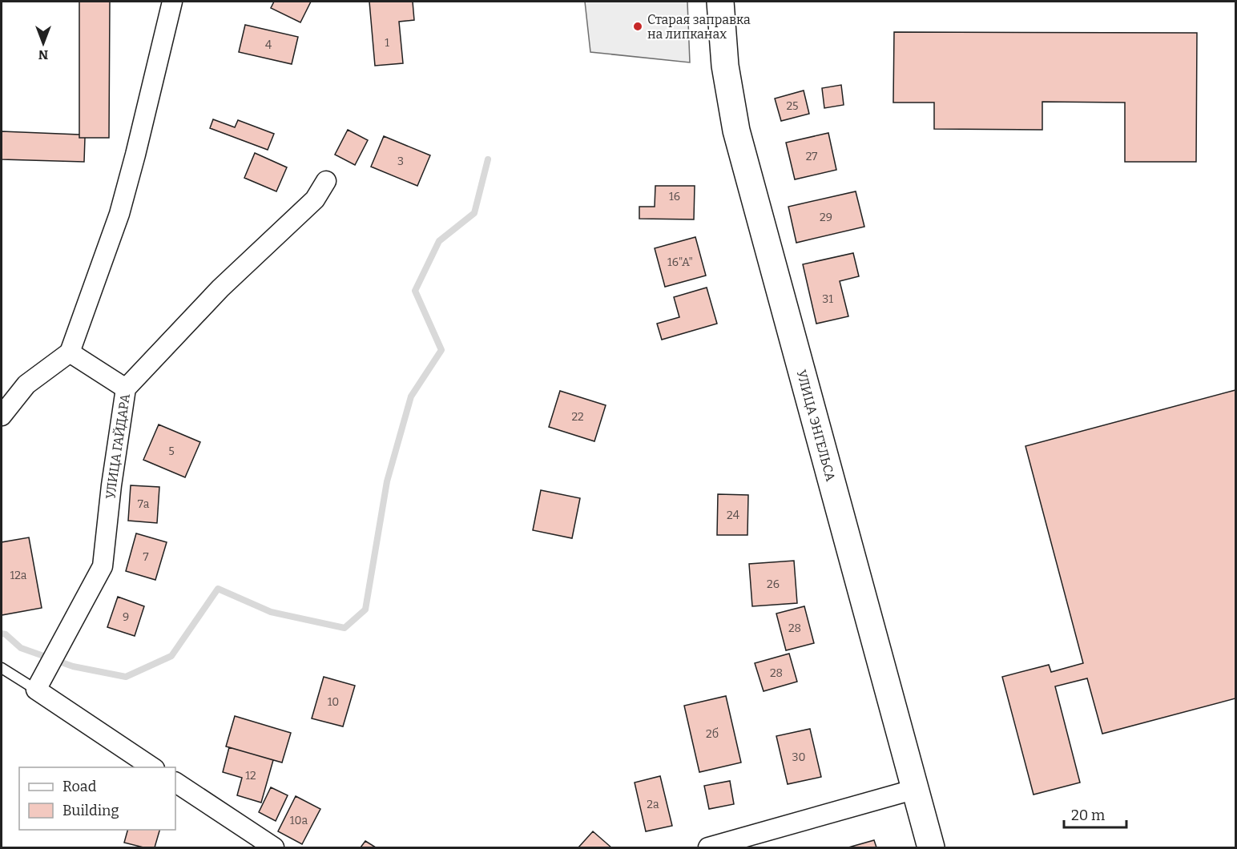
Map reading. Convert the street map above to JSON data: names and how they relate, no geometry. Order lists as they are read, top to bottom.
{
  "streets": {
    "street": ["УЛИЦА ЭНГЕЛЬСА", "УЛИЦА ГАЙДАРА"]
  },
  "places": ["Старая заправка на липканах"],
  "house_numbers": [
    "1",
    "4",
    "25",
    "27",
    "3",
    "16",
    "29",
    "16\"А\"",
    "31",
    "22",
    "5",
    "7а",
    "24",
    "7",
    "12а",
    "26",
    "9",
    "28",
    "28",
    "10",
    "2б",
    "30",
    "12",
    "2а",
    "10а"
  ],
  "legend": ["Road", "Building"],
  "scale_bar": "20 m",
  "north": "bottom"
}
